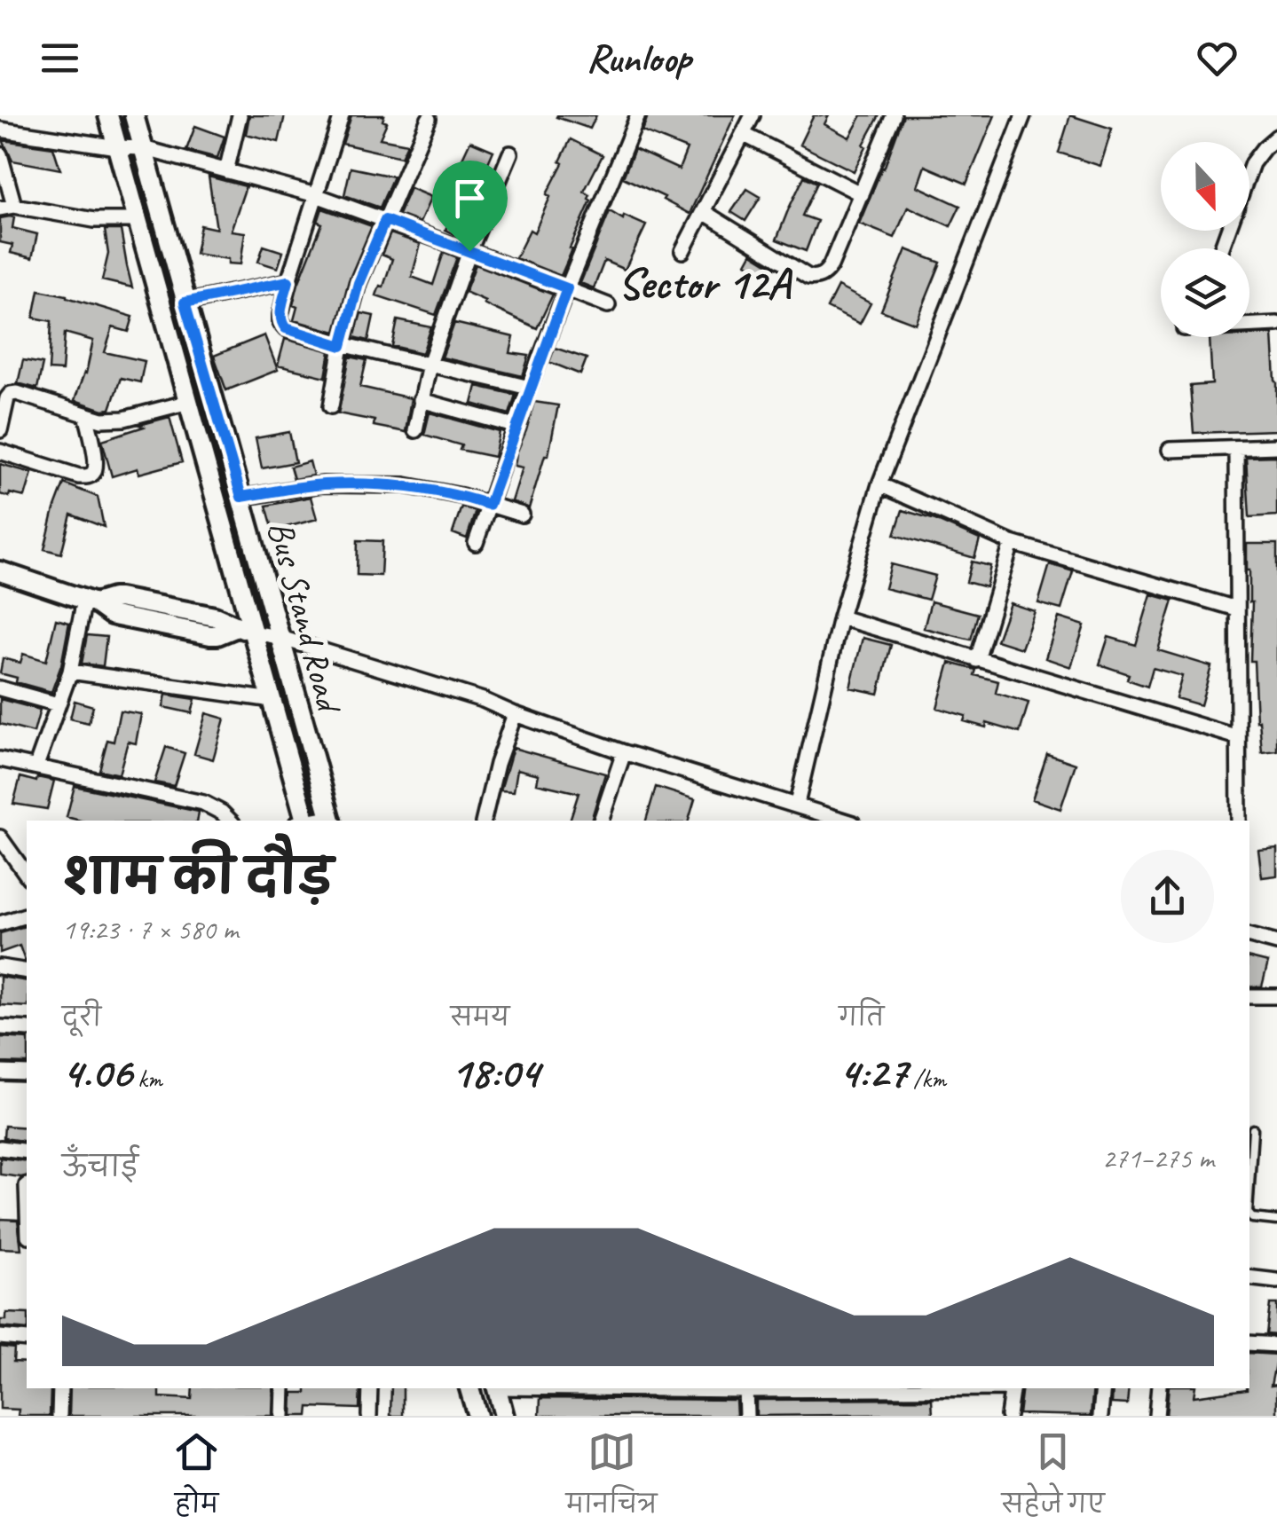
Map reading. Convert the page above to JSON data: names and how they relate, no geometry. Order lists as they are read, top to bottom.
{
  "streets": {
    "street": ["Bus Stand Road"]
  },
  "districts": ["Sector 12A"],
  "north": "bottom",
  "page": {
    "header": "Runloop",
    "heading": ["शाम की दौड़", "19:23 · 7 × 580 m"],
    "stats": [
      ["दूरी", "4.06 km"],
      ["समय", "18:04"],
      ["गति", "4:27 /km"]
    ],
    "chart": ["ऊँचाई", "271–275 m"],
    "tabs": ["होम", "मानचित्र", "सहेजे गए"]
  }
}
